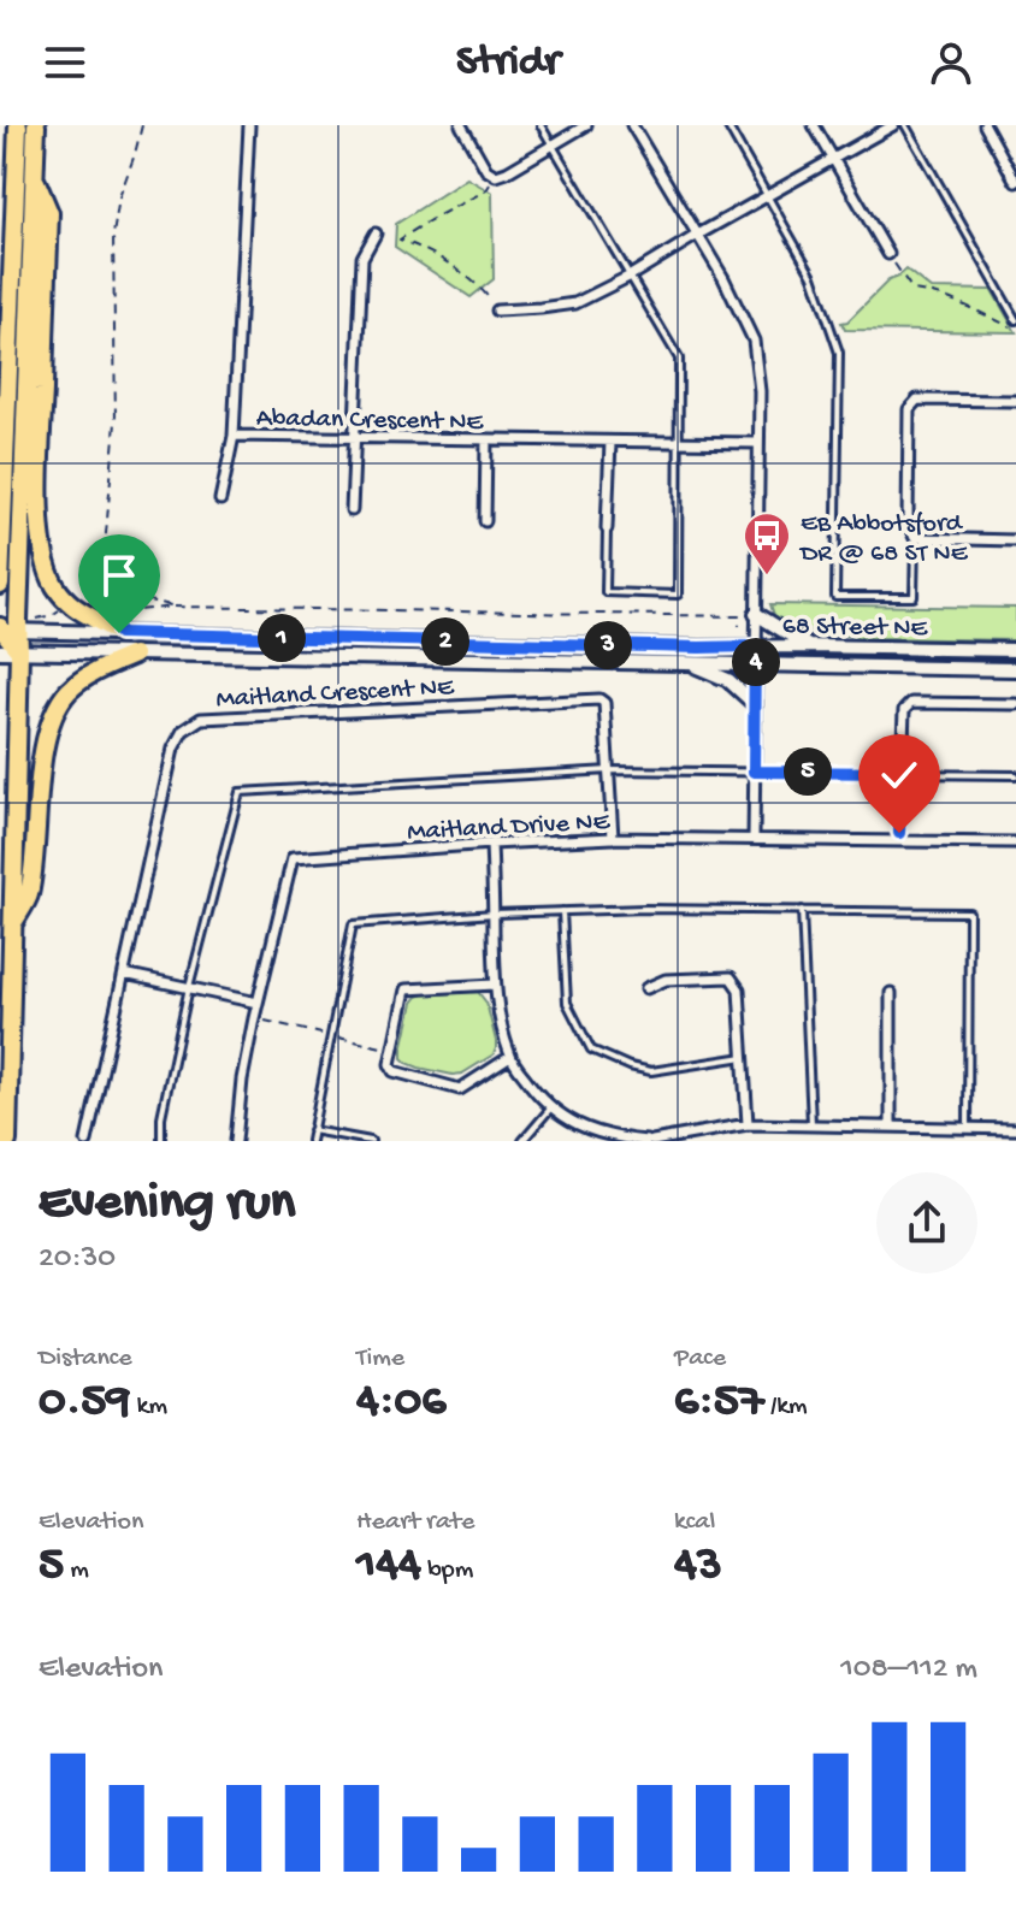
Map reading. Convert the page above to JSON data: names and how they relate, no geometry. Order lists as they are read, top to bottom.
{
  "streets": {
    "main road": ["68 Street NE"],
    "street": ["Abadan Crescent NE", "Maitland Crescent NE", "Maitland Drive NE"]
  },
  "crossings": [
    ["Maitland Crescent NE", "Maitland Drive NE"]
  ],
  "places": {
    "bus stop": ["EB Abbotsford DR @ 68 ST NE"]
  },
  "page": {
    "header": "Stridr",
    "pins": [
      "1",
      "2",
      "3",
      "4",
      "5"
    ],
    "heading": ["Evening run", "20:30"],
    "stats": [
      ["Distance", "0.59 km"],
      ["Time", "4:06"],
      ["Pace", "6:57 /km"],
      ["Elevation", "5 m"],
      ["Heart rate", "144 bpm"],
      ["kcal", "43"]
    ],
    "chart": ["Elevation", "108–112 m"]
  }
}
